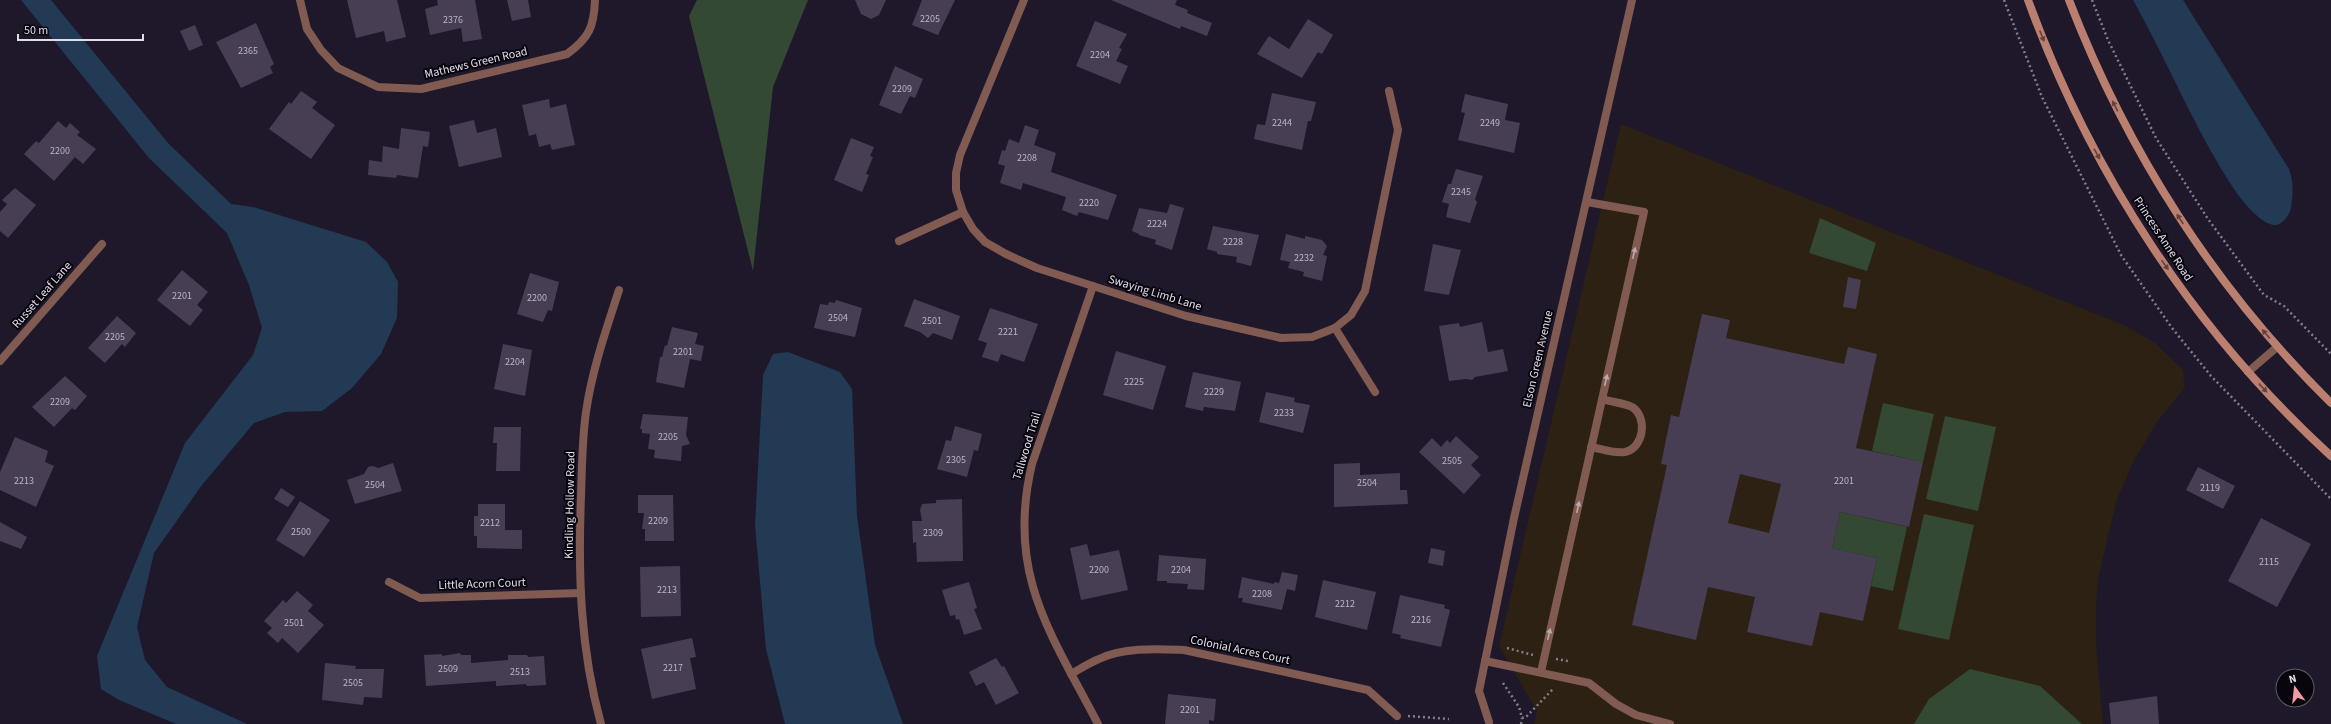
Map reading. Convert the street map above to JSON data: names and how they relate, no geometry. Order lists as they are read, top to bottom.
{
  "streets": {
    "main road": ["Princess Anne Road"],
    "street": [
      "Mathews Green Road",
      "Swaying Limb Lane",
      "Russet Leaf Lane",
      "Elson Green Avenue",
      "Tallwood Trail",
      "Kindling Hollow Road",
      "Little Acorn Court",
      "Colonial Acres Court"
    ]
  },
  "crossings": [
    ["Swaying Limb Lane", "Tallwood Trail"],
    ["Tallwood Trail", "Colonial Acres Court"],
    ["Kindling Hollow Road", "Little Acorn Court"]
  ],
  "house_numbers": [
    "2205",
    "2376",
    "2365",
    "2204",
    "2209",
    "2244",
    "2249",
    "2200",
    "2208",
    "2245",
    "2220",
    "2224",
    "2228",
    "2232",
    "2201",
    "2200",
    "2504",
    "2501",
    "2221",
    "2205",
    "2201",
    "2204",
    "2225",
    "2229",
    "2209",
    "2233",
    "2205",
    "2305",
    "2505",
    "2213",
    "2201",
    "2504",
    "2504",
    "2119",
    "2209",
    "2212",
    "2500",
    "2309",
    "2115",
    "2200",
    "2204",
    "2213",
    "2208",
    "2212",
    "2216",
    "2501",
    "2217",
    "2509",
    "2513",
    "2505",
    "2201"
  ],
  "scale_bar": "50 m",
  "north": "top"
}
